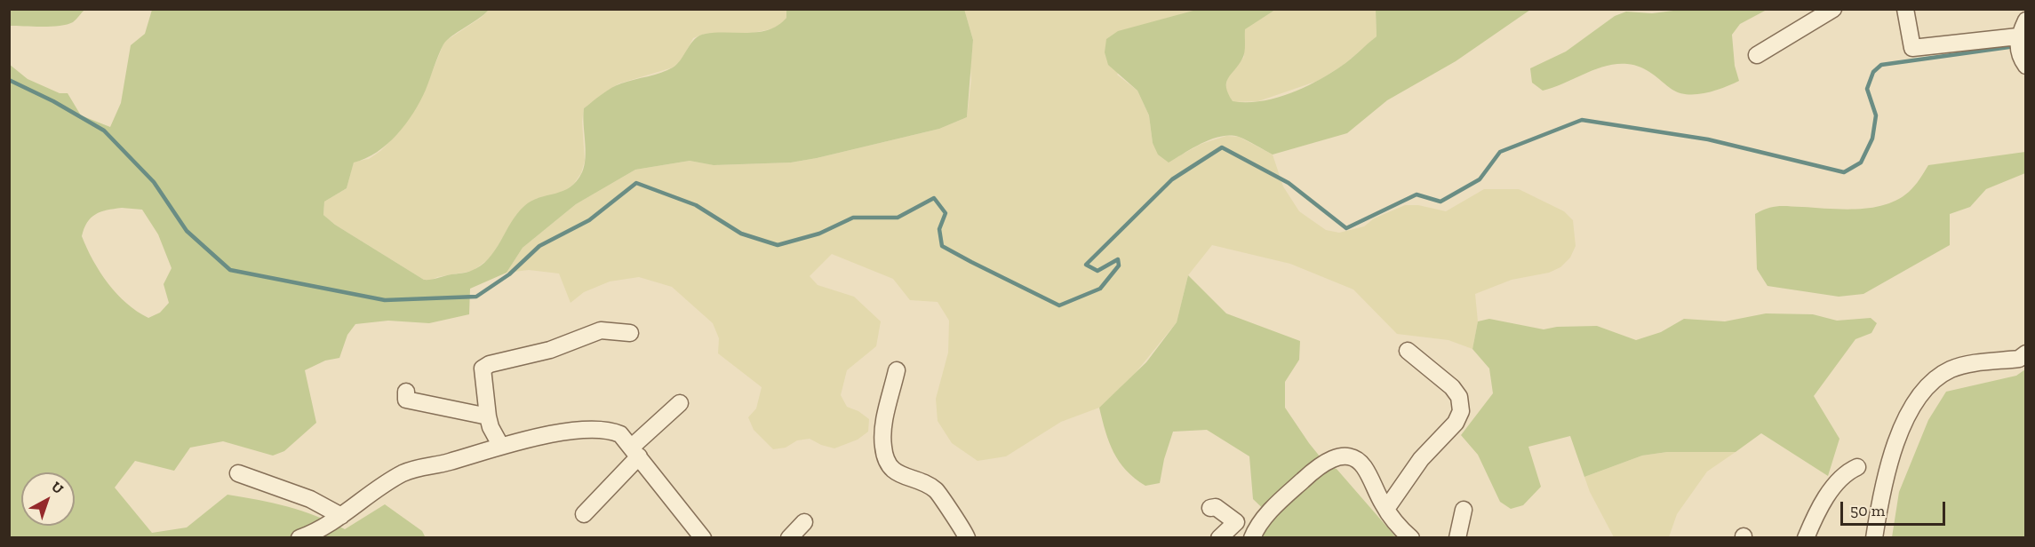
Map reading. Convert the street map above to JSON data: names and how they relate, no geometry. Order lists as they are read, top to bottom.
{
  "scale_bar": "50 m",
  "north": "top right"
}
